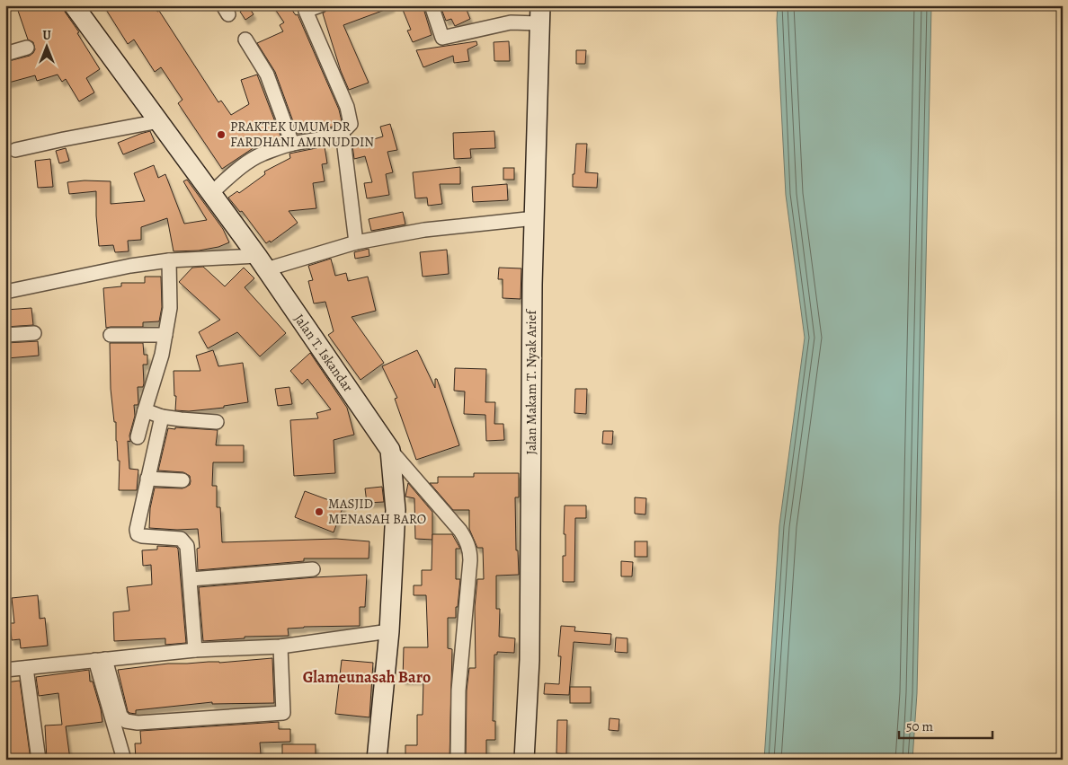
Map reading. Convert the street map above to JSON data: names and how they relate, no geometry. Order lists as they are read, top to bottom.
{
  "streets": {
    "street": ["Jalan T. Iskandar", "Jalan Makam T. Nyak Arief"]
  },
  "districts": ["Glameunasah Baro"],
  "places": ["PRAKTEK UMUM DR FARDHANI AMINUDDIN", "MASJID MENASAH BARO"],
  "scale_bar": "50 m",
  "north": "top"
}
